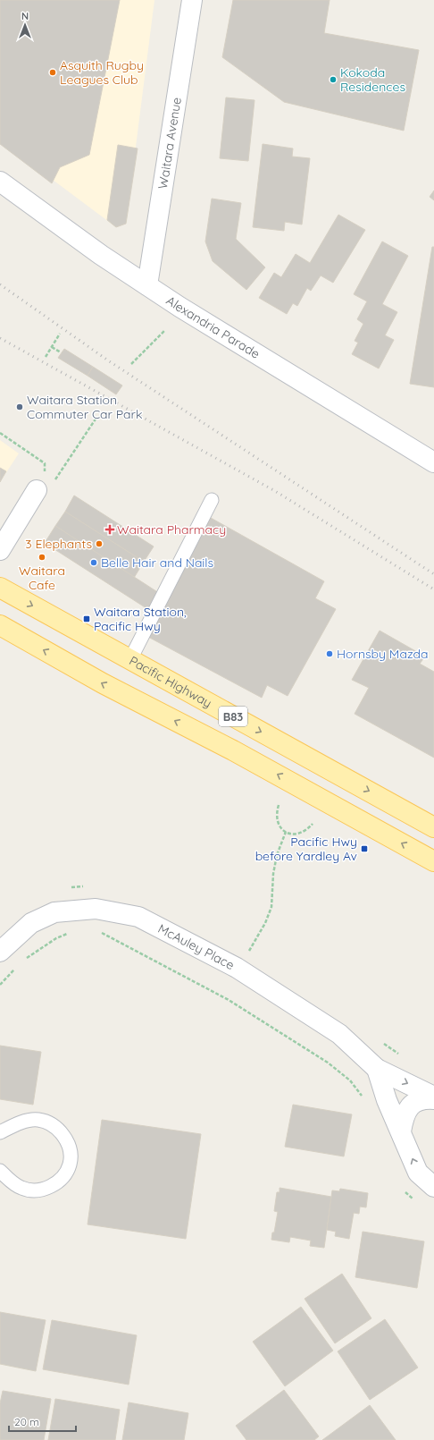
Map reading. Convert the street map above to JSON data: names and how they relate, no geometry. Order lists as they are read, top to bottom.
{
  "streets": {
    "main road": ["Pacific Highway", "B83"],
    "street": ["Waitara Avenue", "Alexandria Parade", "McAuley Place"]
  },
  "crossings": [
    ["Waitara Avenue", "Alexandria Parade"]
  ],
  "places": {
    "other": [
      "Asquith Rugby Leagues Club",
      "Kokoda Residences",
      "Waitara Station Commuter Car Park",
      "3 Elephants",
      "Waitara Cafe",
      "Belle Hair and Nails",
      "Hornsby Mazda"
    ],
    "health": ["Waitara Pharmacy"],
    "transit": ["Waitara Station, Pacific Hwy", "Pacific Hwy before Yardley Av"]
  },
  "scale_bar": "20 m",
  "north": "top"
}
